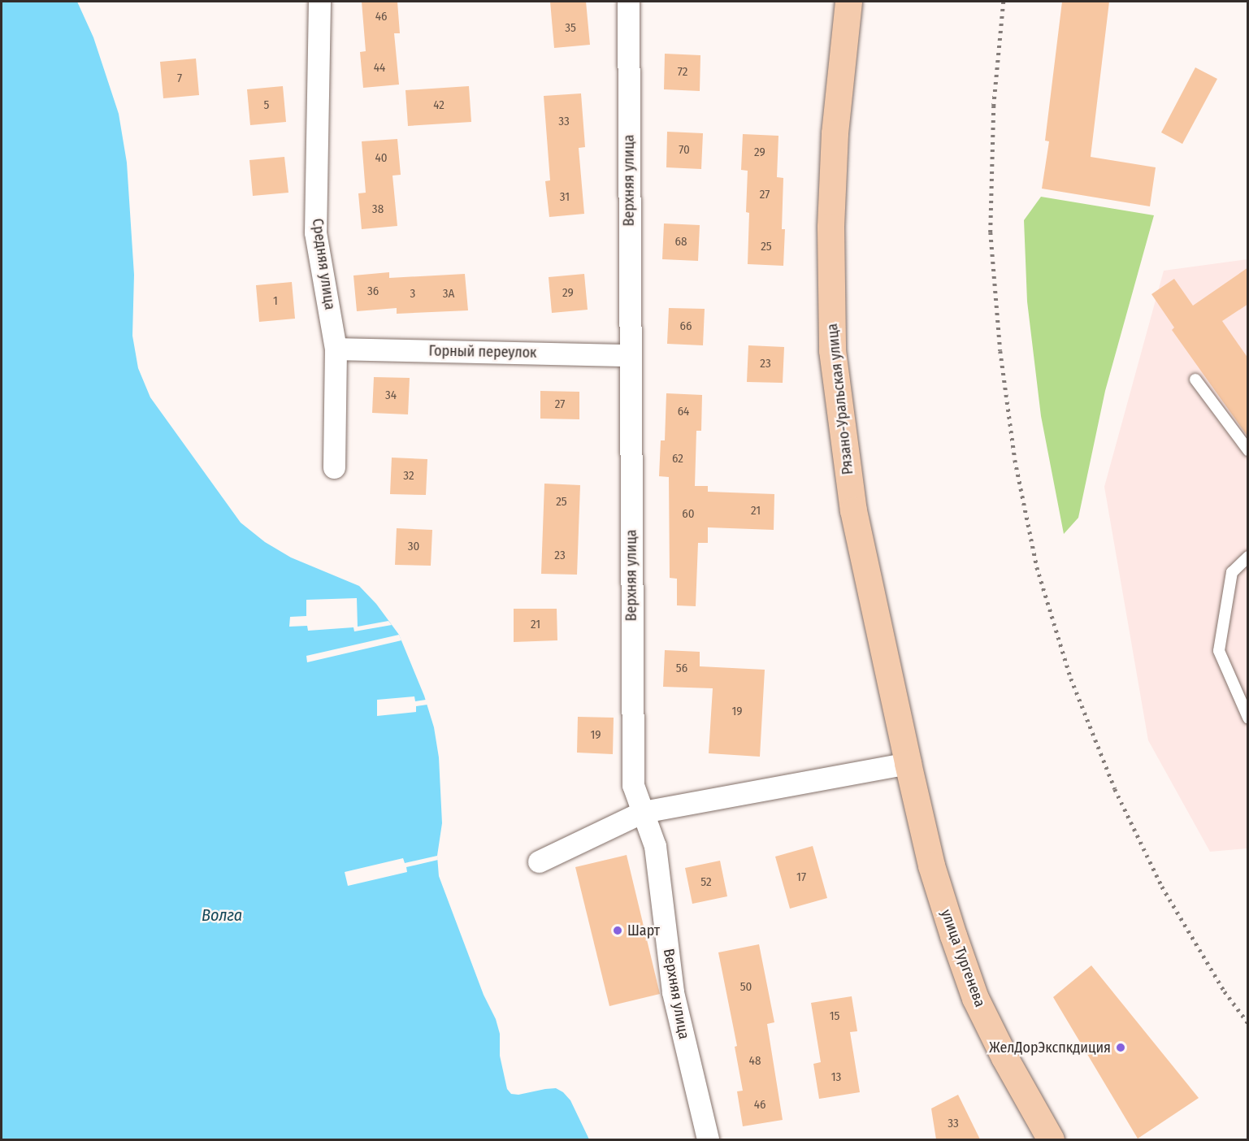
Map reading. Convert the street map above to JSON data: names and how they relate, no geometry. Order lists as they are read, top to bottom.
{
  "streets": {
    "main road": ["Рязано-Уральская улица", "улица Тургенева"],
    "street": ["Верхняя улица", "Средняя улица", "Горный переулок"]
  },
  "crossings": [
    ["Верхняя улица", "Горный переулок"],
    ["Средняя улица", "Горный переулок"],
    ["Рязано-Уральская улица", "улица Тургенева"]
  ],
  "water": ["Волга"],
  "places": ["Шарт", "ЖелДорЭкспкдиция"],
  "house_numbers": [
    "46",
    "35",
    "44",
    "72",
    "7",
    "5",
    "42",
    "33",
    "70",
    "29",
    "40",
    "27",
    "31",
    "38",
    "68",
    "25",
    "36",
    "29",
    "3",
    "3А",
    "1",
    "66",
    "23",
    "34",
    "27",
    "64",
    "62",
    "32",
    "25",
    "21",
    "60",
    "30",
    "23",
    "21",
    "56",
    "19",
    "19",
    "17",
    "52",
    "50",
    "15",
    "48",
    "13",
    "46",
    "33"
  ]
}
